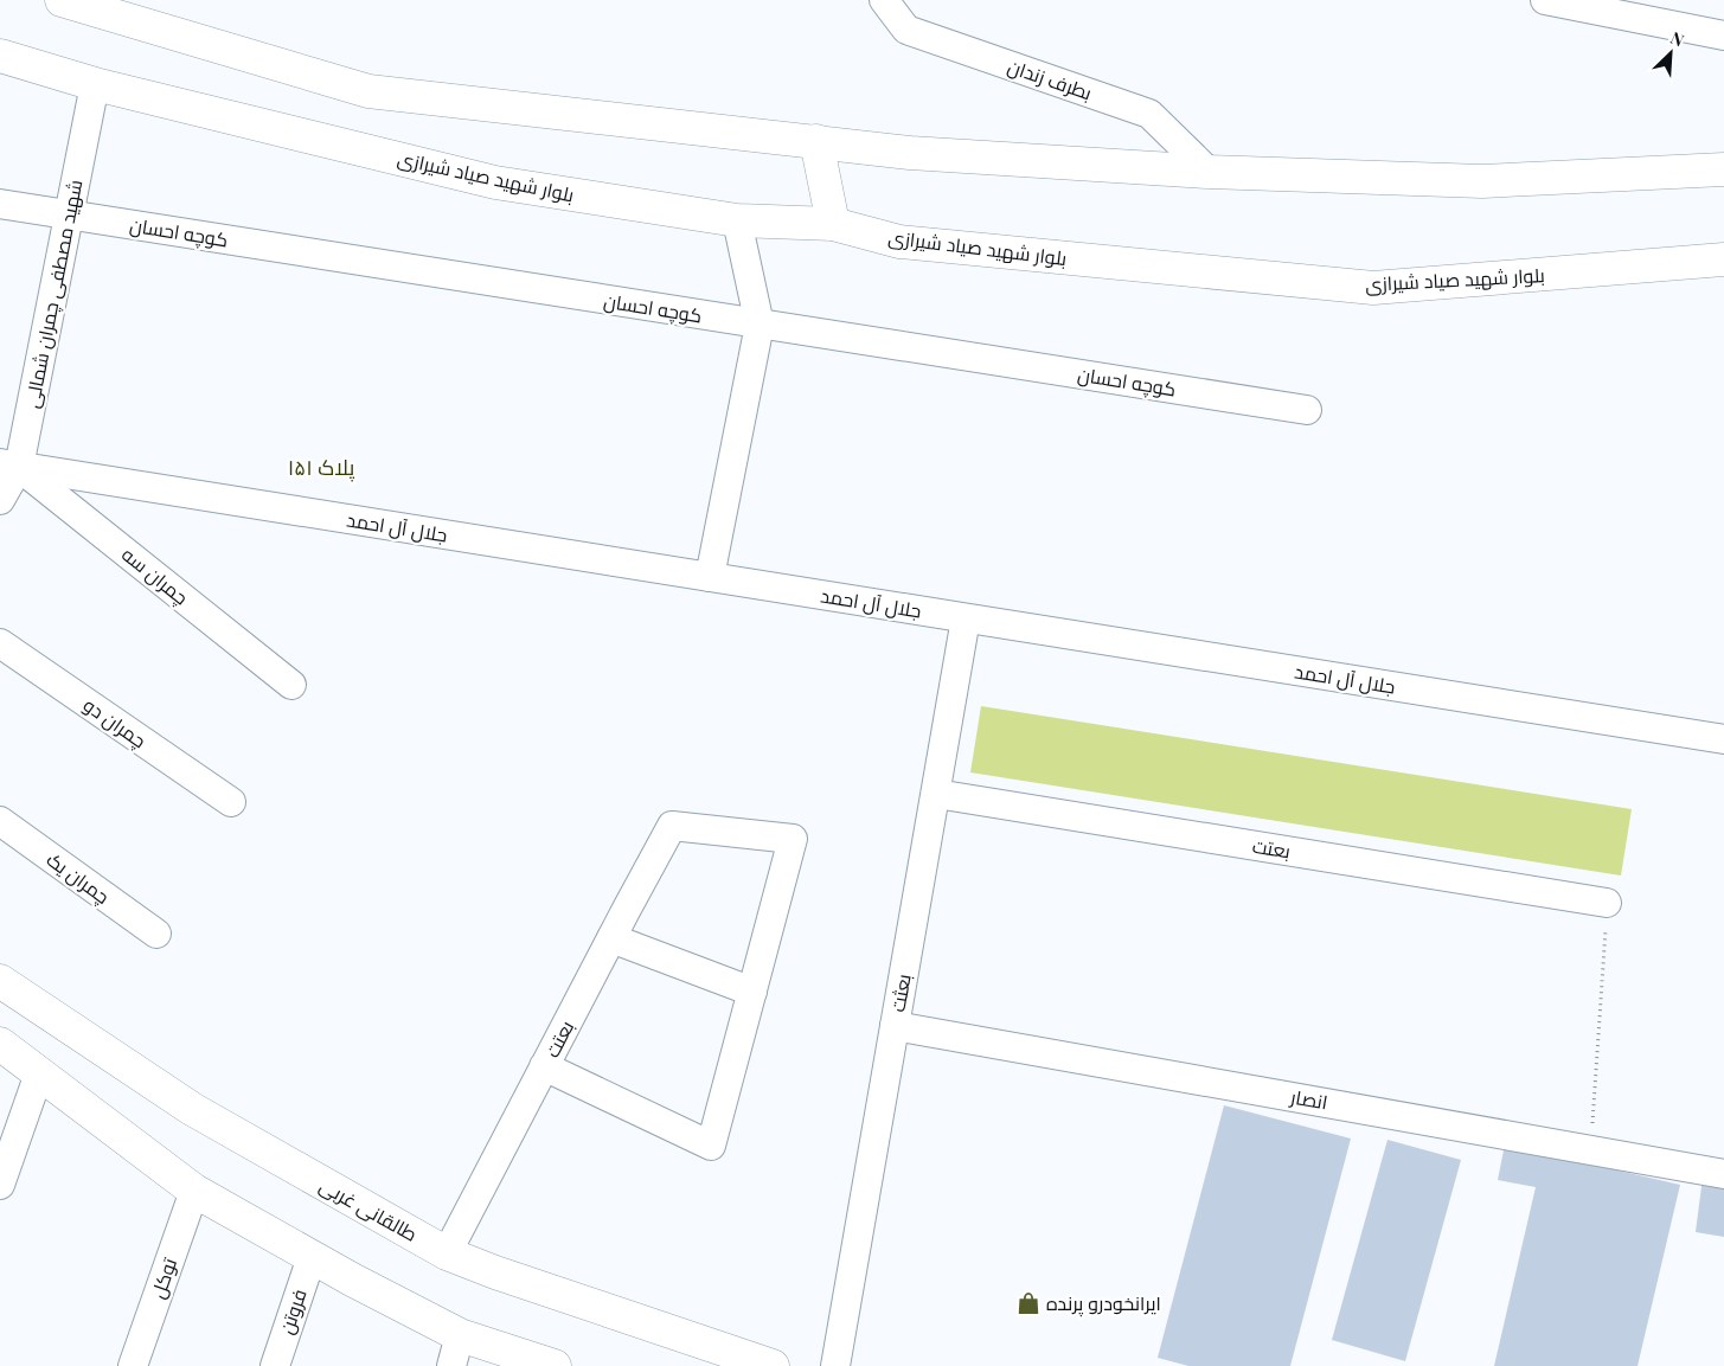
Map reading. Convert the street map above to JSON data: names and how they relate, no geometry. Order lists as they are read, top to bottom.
{
  "streets": {
    "main road": ["بلوار شهید صیاد شیرازی", "طالقانی غربی"],
    "street": [
      "بطرف زندان",
      "کوچه احسان",
      "شهید مصطفی چمران شمالی",
      "جلال آل احمد",
      "چمران سه",
      "چمران دو",
      "بعتت",
      "چمران یک",
      "بعثت",
      "انصار",
      "توکل",
      "فروتن"
    ]
  },
  "crossings": [
    ["بلوار شهید صیاد شیرازی", "شهید مصطفی چمران شمالی"],
    ["کوچه احسان", "شهید مصطفی چمران شمالی"],
    ["شهید مصطفی چمران شمالی", "جلال آل احمد"],
    ["شهید مصطفی چمران شمالی", "چمران سه"],
    ["جلال آل احمد", "چمران سه"],
    ["جلال آل احمد", "بعثت"],
    ["بعتت", "بعثت"],
    ["بعتت", "طالقانی غربی"],
    ["بعثت", "انصار"]
  ],
  "districts": ["۱۵۱ پلاک"],
  "places": {
    "shop": ["ایرانخودرو پرنده"]
  },
  "north": "top right"
}
